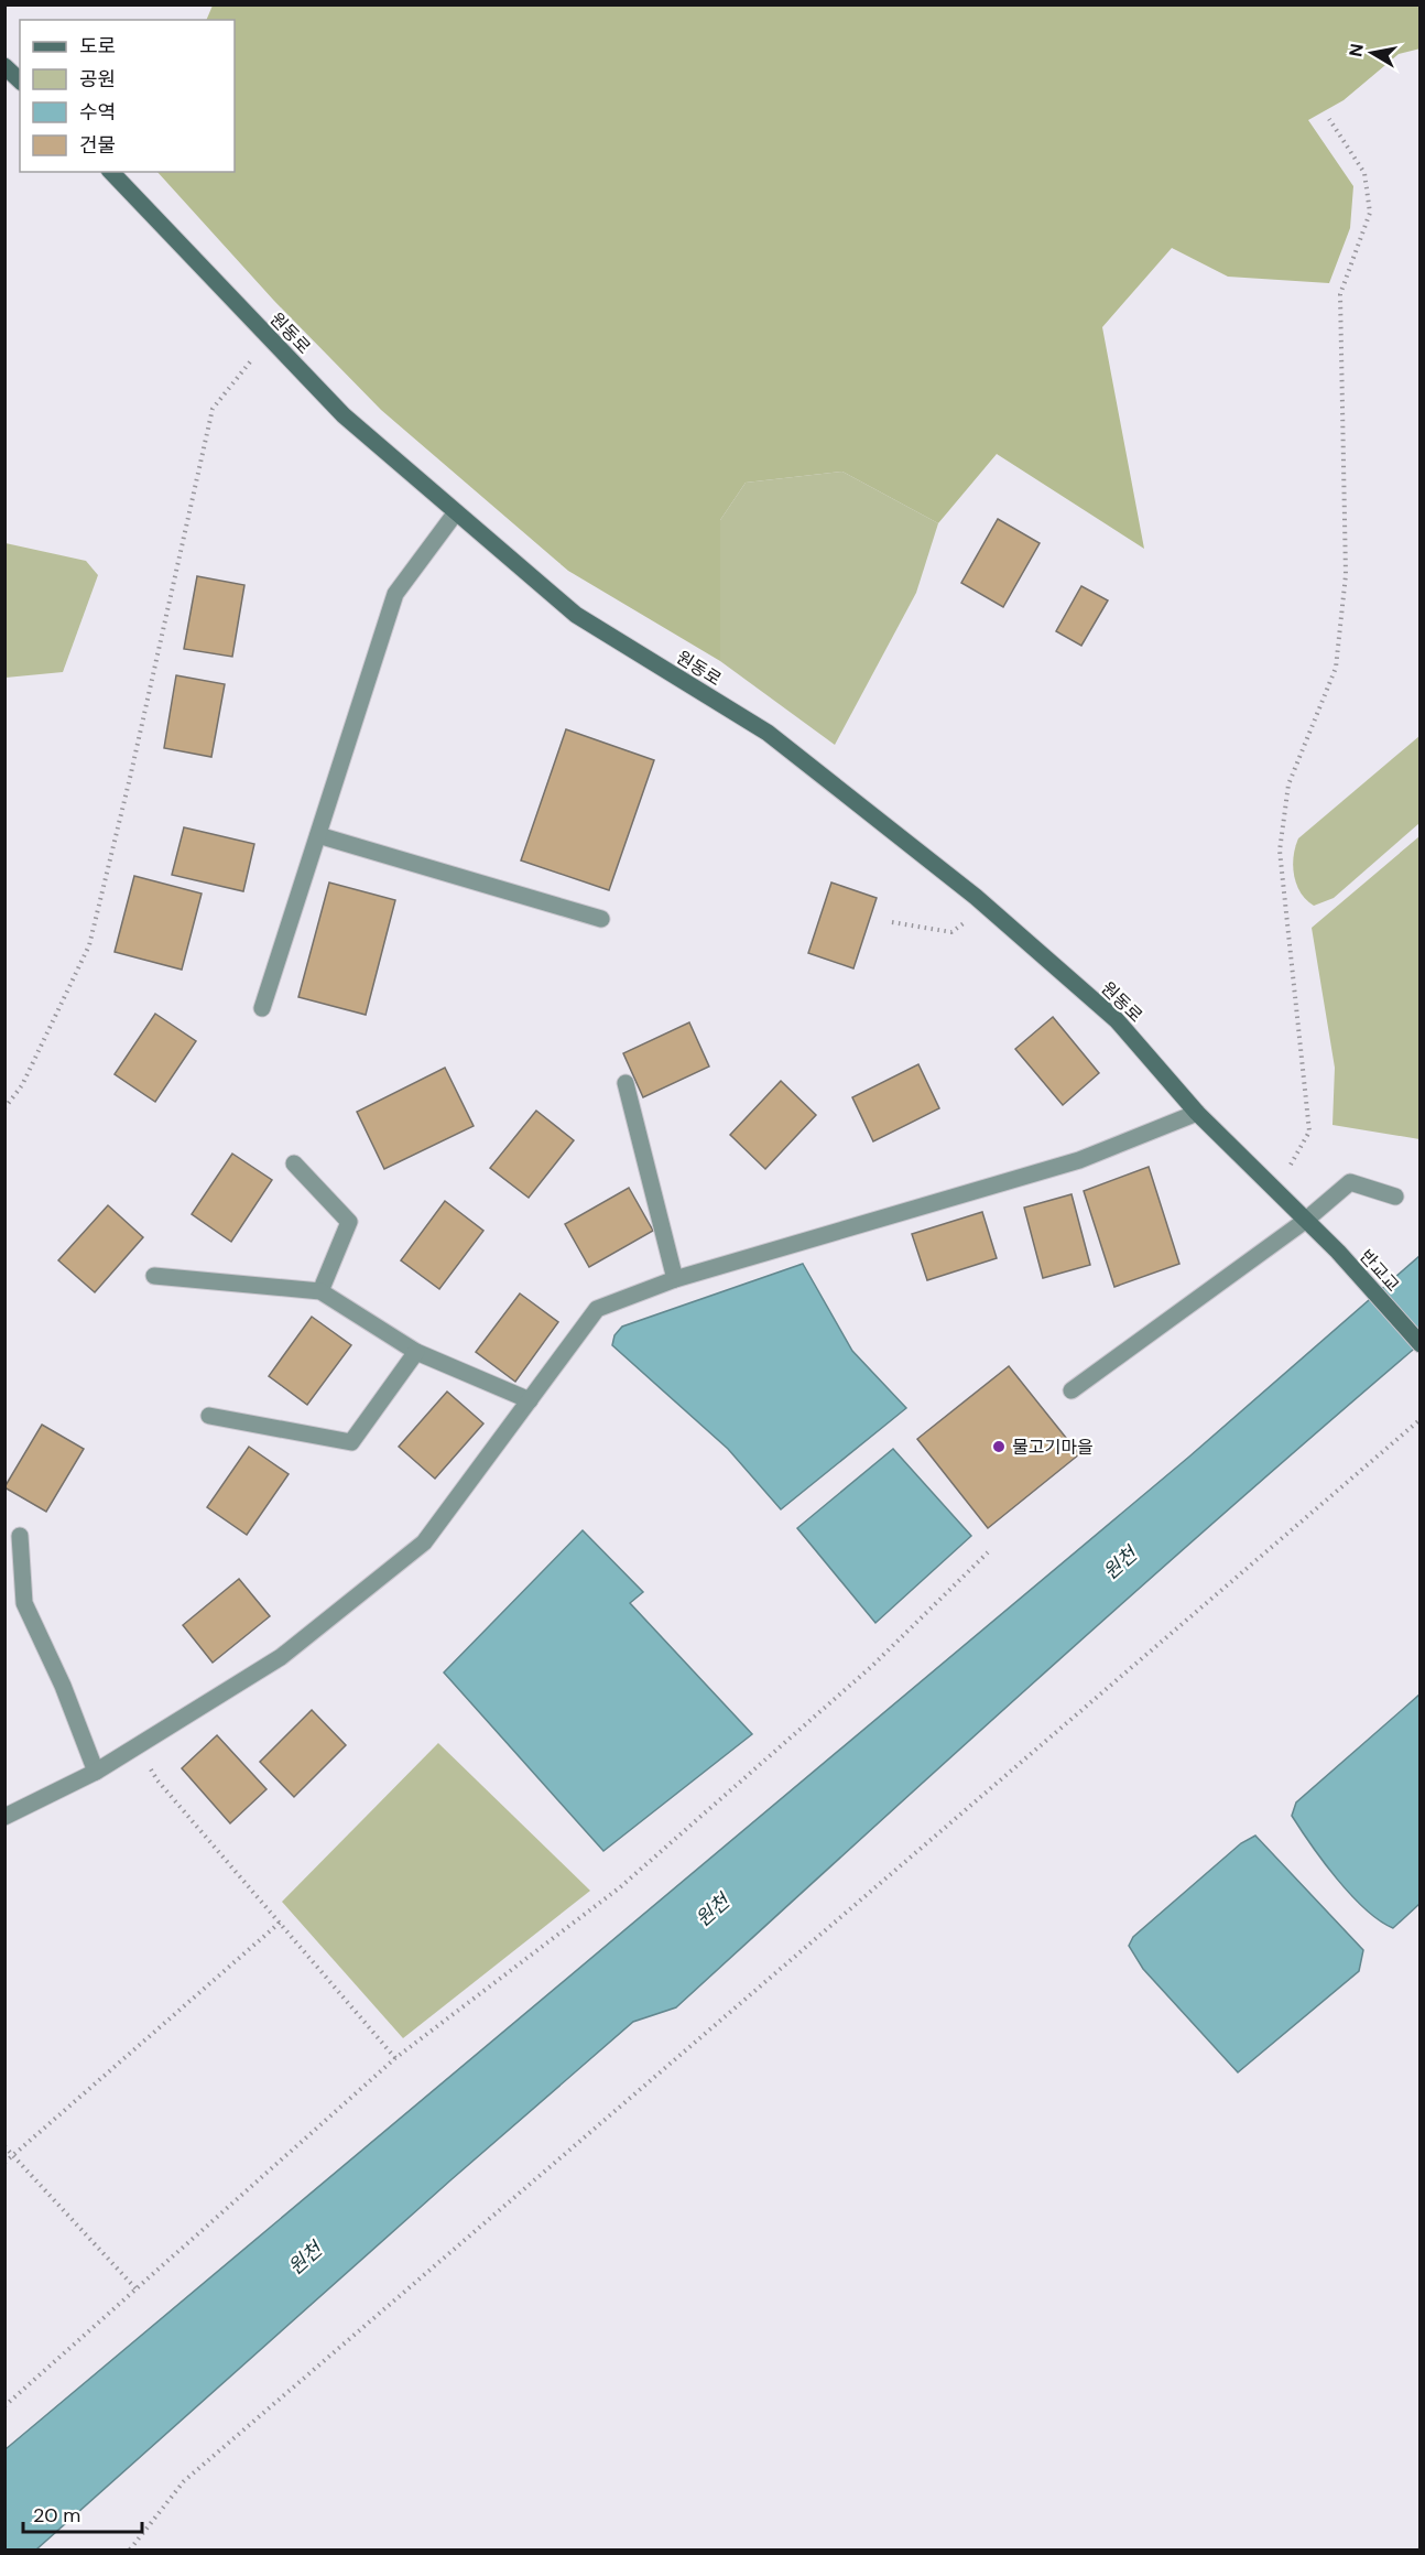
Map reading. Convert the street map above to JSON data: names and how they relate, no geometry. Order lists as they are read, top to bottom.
{
  "streets": {
    "street": ["원동로", "반교교"]
  },
  "crossings": [
    ["원동로", "반교교"]
  ],
  "water": ["원천"],
  "places": ["물고기마을"],
  "legend": [
    "도로",
    "공원",
    "수역",
    "건물"
  ],
  "scale_bar": "20 m",
  "north": "left"
}
